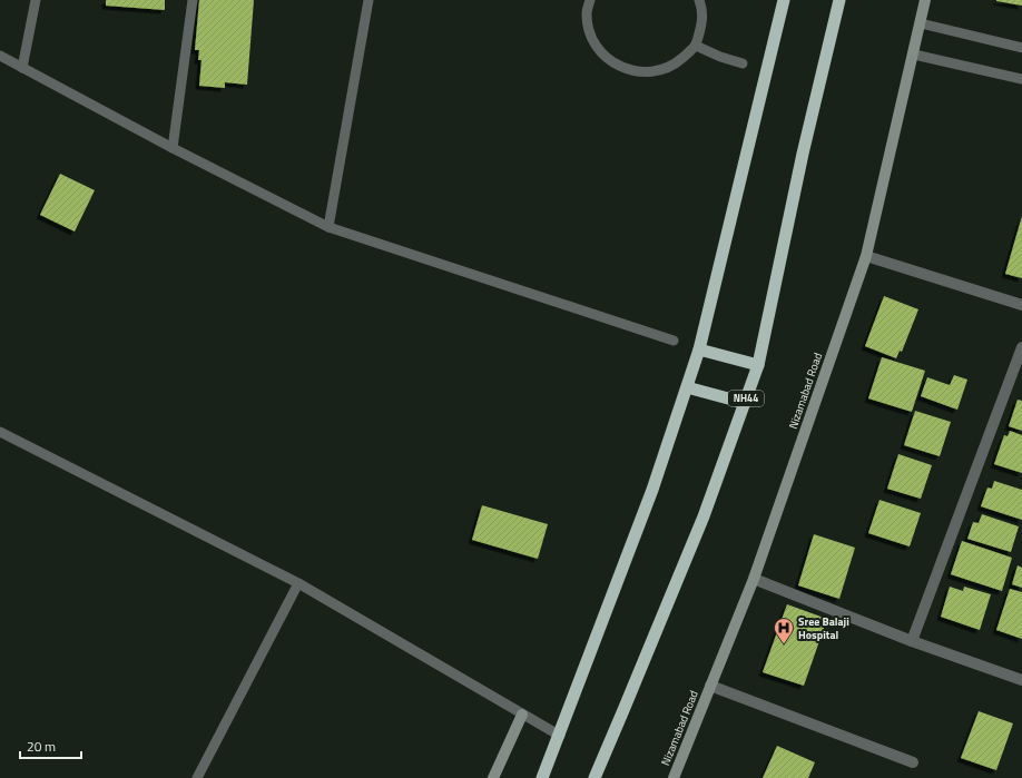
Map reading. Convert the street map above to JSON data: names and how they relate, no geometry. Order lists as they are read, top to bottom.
{
  "streets": {
    "highway": ["NH44"],
    "main road": ["Nizamabad Road"]
  },
  "places": {
    "hospital": ["Sree Balaji Hospital"]
  },
  "scale_bar": "20 m"
}
